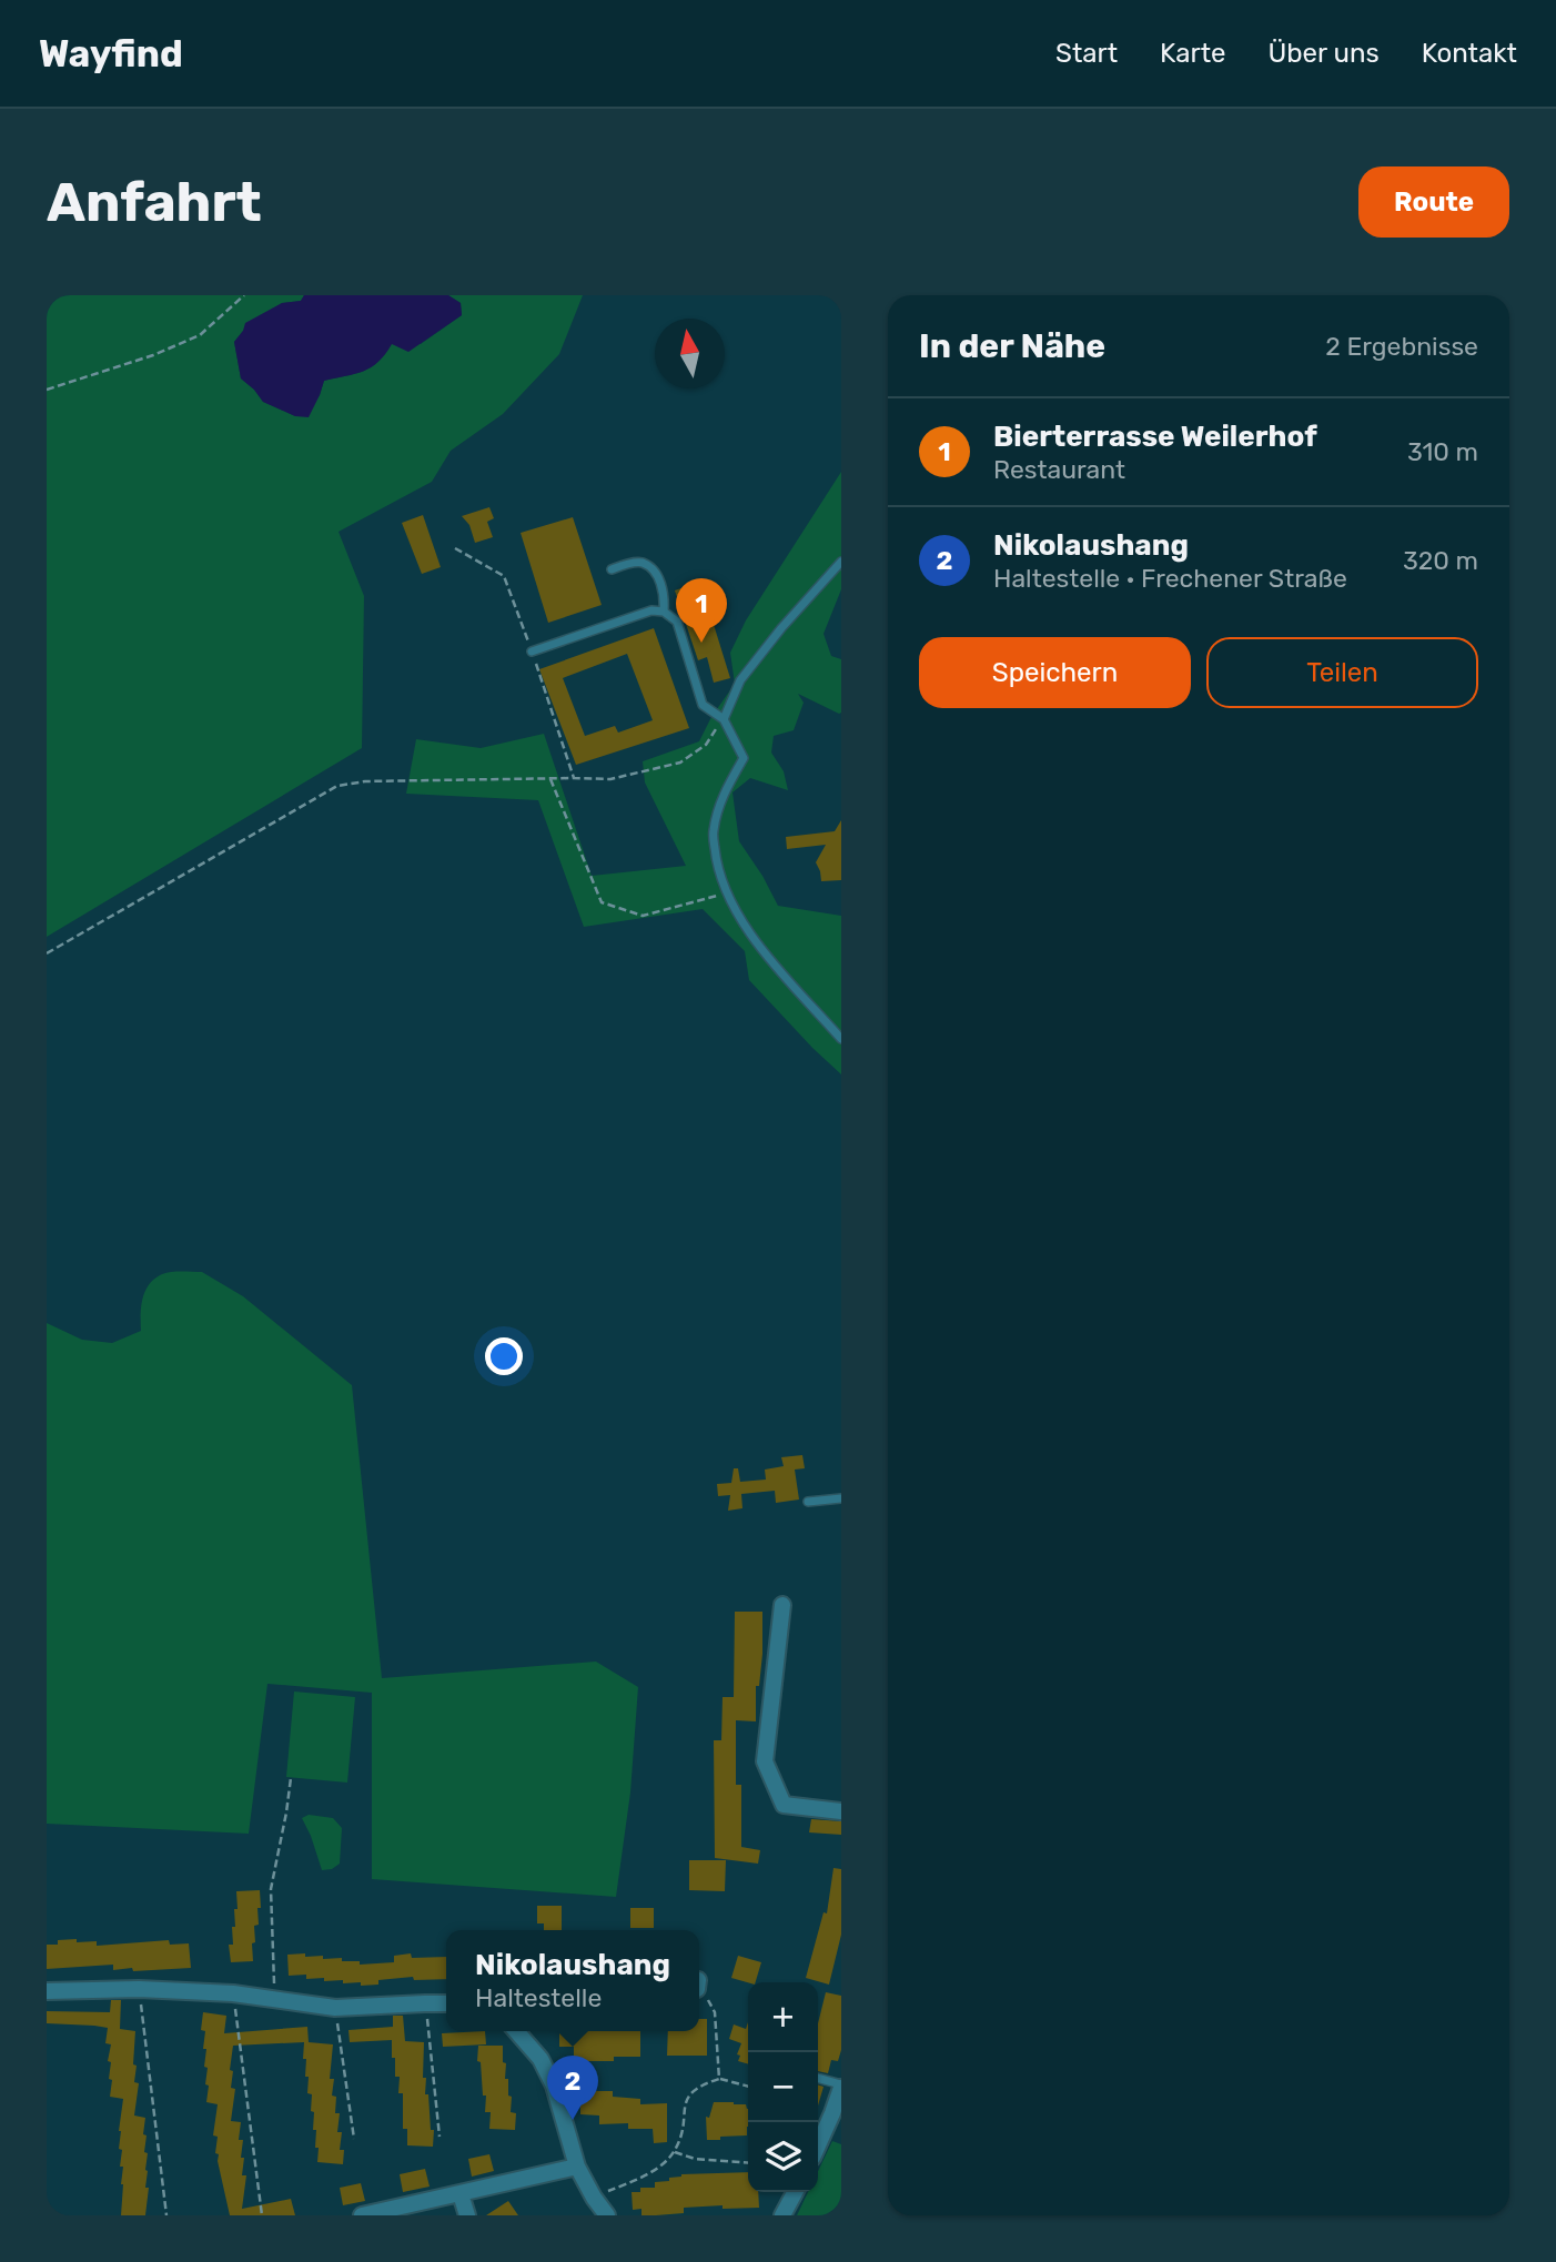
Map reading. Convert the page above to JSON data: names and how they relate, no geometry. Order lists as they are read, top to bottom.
{
  "north": "top",
  "page": {
    "header": "Wayfind",
    "nav": [
      "Start",
      "Karte",
      "Über uns",
      "Kontakt"
    ],
    "buttons": [
      "Route",
      ["Speichern", "Teilen"]
    ],
    "title": "Anfahrt",
    "heading": ["In der Nähe", "2 Ergebnisse"],
    "list": [
      {
        "mark": "1",
        "name": "Bierterrasse Weilerhof",
        "note": "Restaurant",
        "value": "310 m"
      },
      {
        "mark": "2",
        "name": "Nikolaushang",
        "note": "Haltestelle · Frechener Straße",
        "value": "320 m"
      }
    ],
    "pins": ["1", "2"],
    "popup": ["Nikolaushang", "Haltestelle"],
    "map_buttons": ["+", "−"]
  }
}
